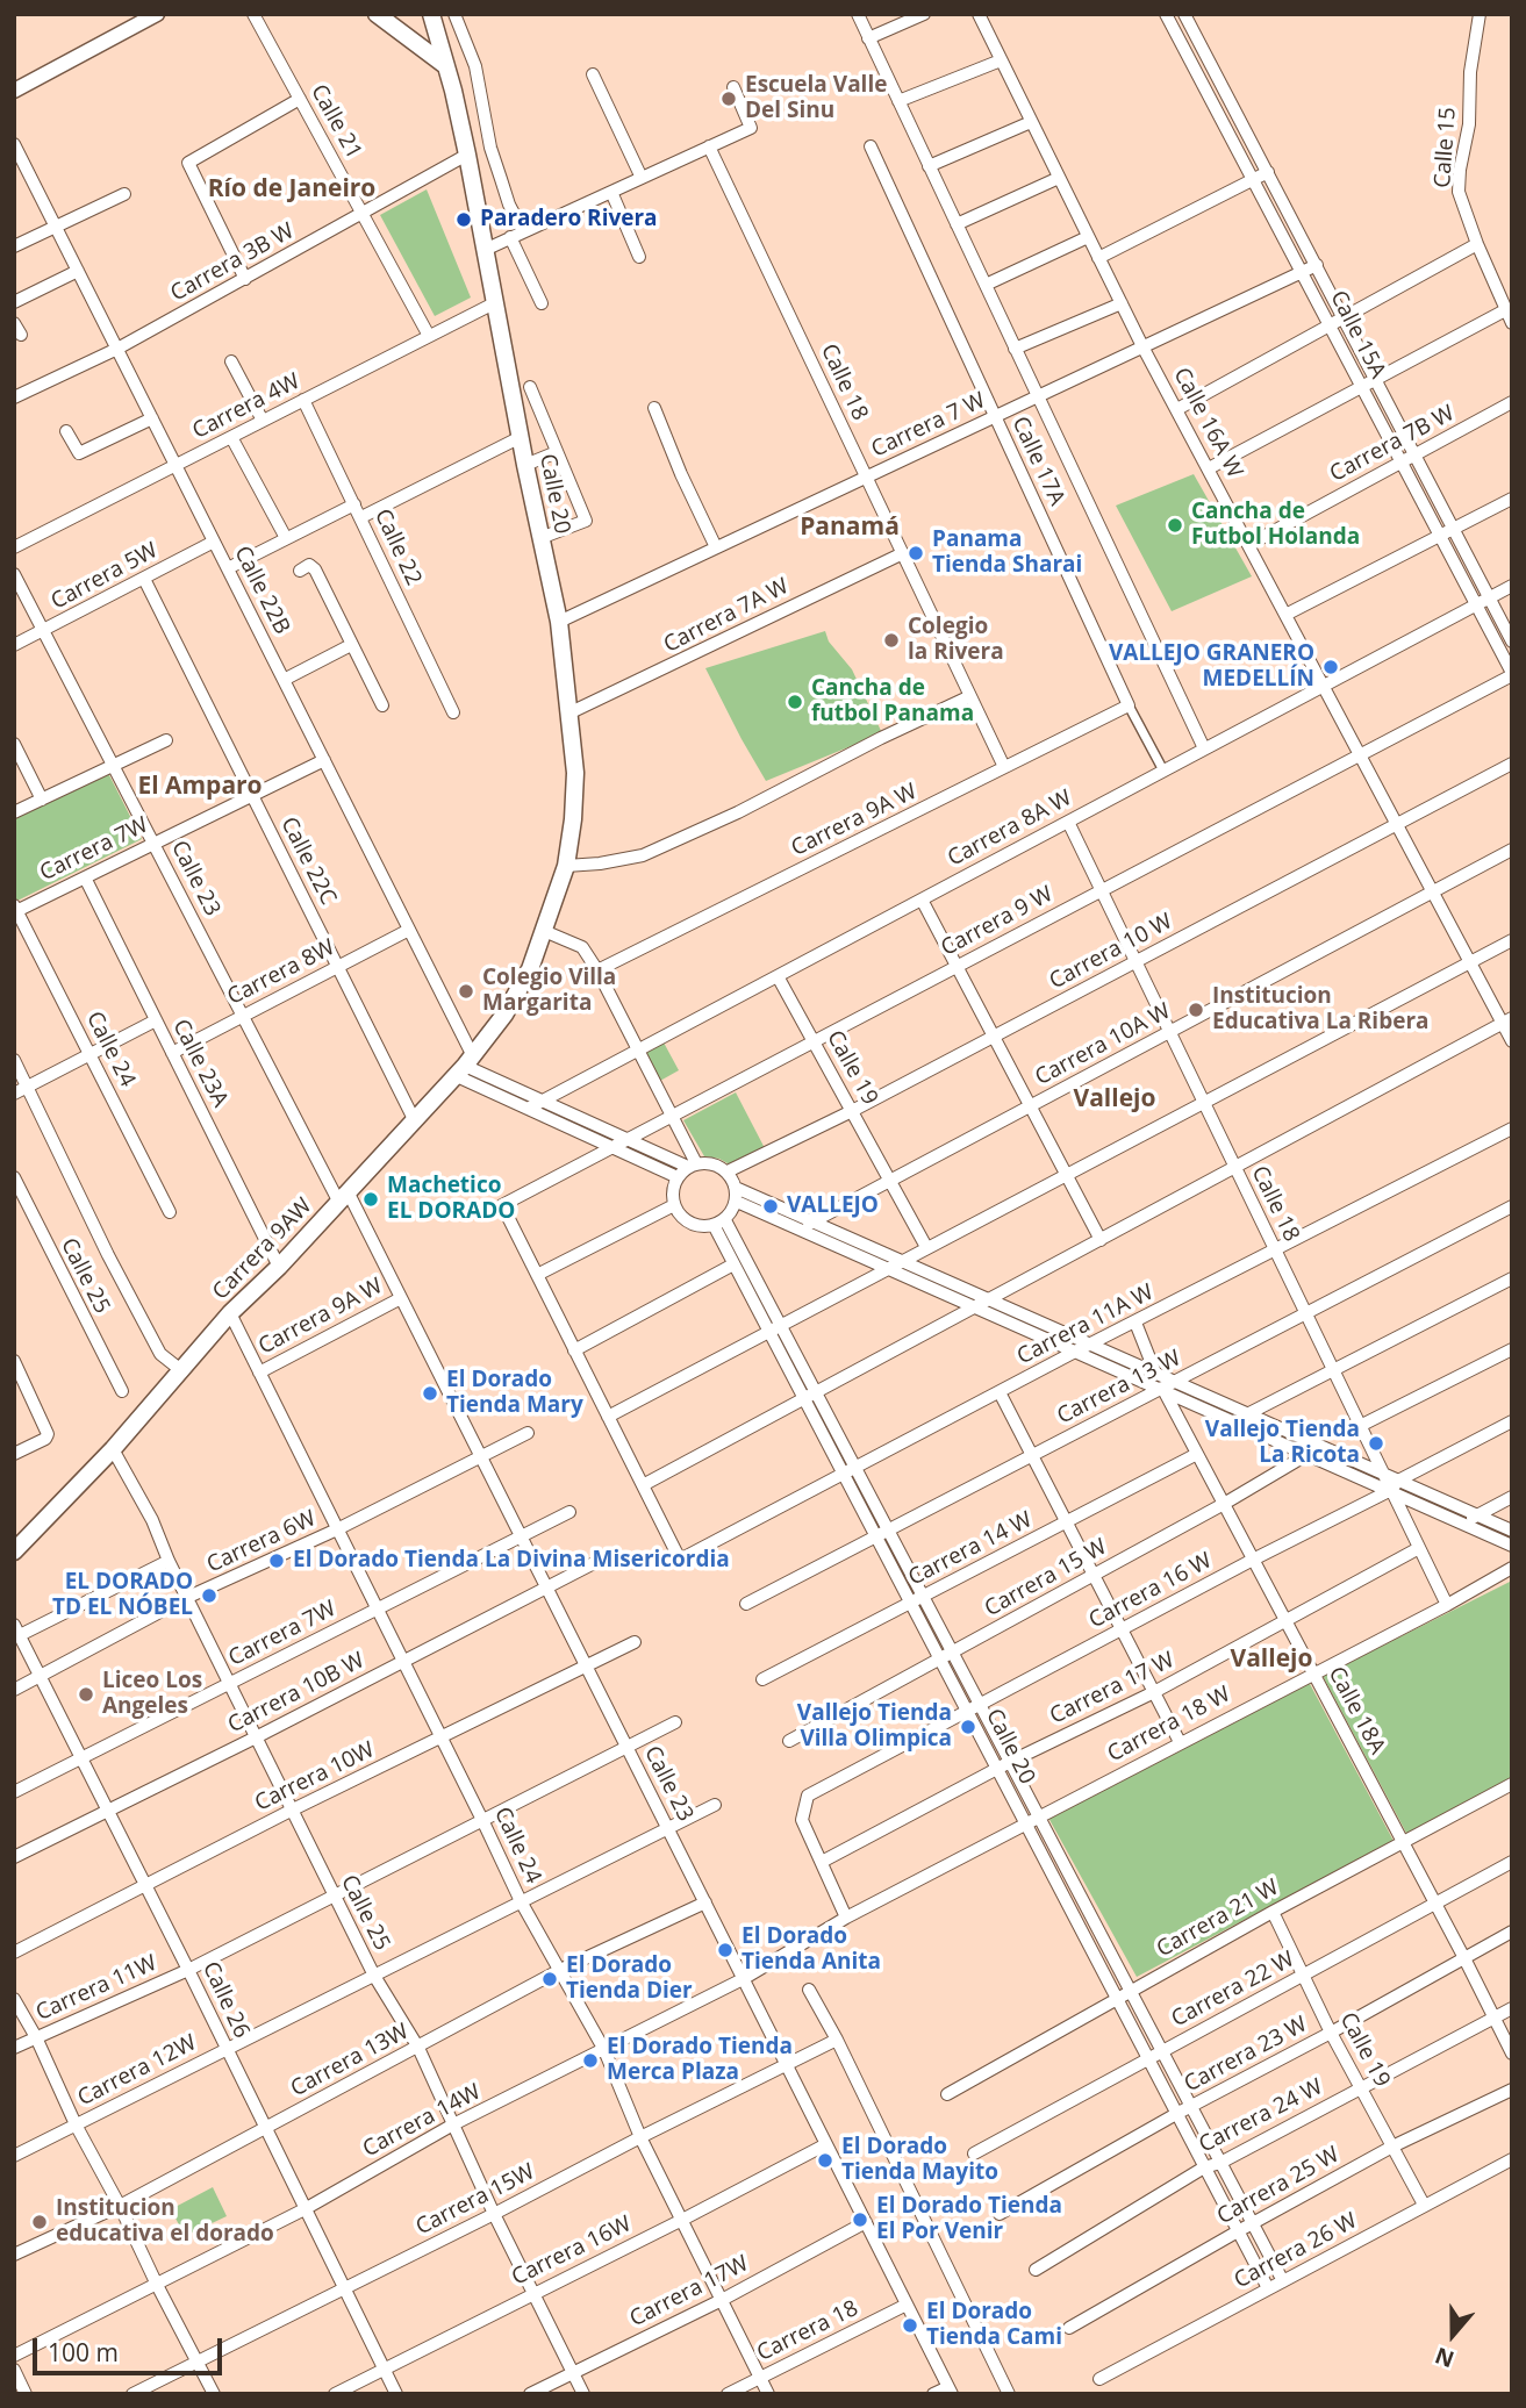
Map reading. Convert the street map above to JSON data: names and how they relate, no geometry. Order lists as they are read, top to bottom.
{
  "streets": {
    "main road": ["Calle 20", "Carrera 9AW"],
    "street": [
      "Calle 21",
      "Calle 15",
      "Carrera 3B W",
      "Calle 15A",
      "Calle 18",
      "Carrera 4W",
      "Calle 16A W",
      "Carrera 7 W",
      "Carrera 7B W",
      "Calle 17A",
      "Calle 22",
      "Carrera 5W",
      "Calle 22B",
      "Carrera 7A W",
      "Carrera 9A W",
      "Carrera 8A W",
      "Carrera 7W",
      "Calle 22C",
      "Calle 23",
      "Carrera 9 W",
      "Carrera 10 W",
      "Carrera 8W",
      "Carrera 10A W",
      "Calle 24",
      "Calle 23A",
      "Calle 19",
      "Calle 25",
      "Carrera 11A W",
      "Carrera 13 W",
      "Carrera 6W",
      "Carrera 14 W",
      "Carrera 15 W",
      "Carrera 16 W",
      "Carrera 17 W",
      "Carrera 10B W",
      "Calle 18A",
      "Carrera 18 W",
      "Carrera 10W",
      "Carrera 21 W",
      "Carrera 11W",
      "Carrera 22 W",
      "Calle 26",
      "Carrera 23 W",
      "Carrera 13W",
      "Carrera 12W",
      "Carrera 24 W",
      "Carrera 14W",
      "Carrera 25 W",
      "Carrera 15W",
      "Carrera 16W",
      "Carrera 26 W",
      "Carrera 17W",
      "Carrera 18"
    ]
  },
  "crossings": [
    ["Calle 21", "Carrera 3B W"],
    ["Calle 21", "Carrera 4W"],
    ["Carrera 3B W", "Calle 20"],
    ["Carrera 3B W", "Calle 22B"],
    ["Calle 15A", "Carrera 7 W"],
    ["Calle 15A", "Carrera 7B W"],
    ["Calle 15A", "Carrera 8A W"],
    ["Calle 15A", "Carrera 9 W"],
    ["Calle 18", "Carrera 7 W"],
    ["Calle 18", "Carrera 7A W"],
    ["Calle 18", "Carrera 9A W"],
    ["Calle 18", "Carrera 8A W"],
    ["Calle 18", "Carrera 9 W"],
    ["Calle 18", "Carrera 10 W"],
    ["Calle 18", "Carrera 10A W"],
    ["Calle 18", "Carrera 11A W"],
    ["Calle 18", "Carrera 13 W"],
    ["Carrera 4W", "Calle 20"],
    ["Carrera 4W", "Calle 22"],
    ["Carrera 4W", "Calle 22B"],
    ["Calle 16A W", "Carrera 7 W"],
    ["Calle 16A W", "Carrera 7B W"],
    ["Calle 16A W", "Carrera 8A W"],
    ["Calle 16A W", "Carrera 9 W"],
    ["Calle 16A W", "Carrera 10 W"],
    ["Calle 16A W", "Carrera 10A W"],
    ["Carrera 7 W", "Calle 17A"],
    ["Carrera 7 W", "Calle 20"],
    ["Calle 17A", "Carrera 9A W"],
    ["Calle 20", "Carrera 7A W"],
    ["Calle 20", "Carrera 10 W"],
    ["Calle 20", "Carrera 9AW"],
    ["Calle 20", "Carrera 11A W"],
    ["Calle 20", "Carrera 13 W"],
    ["Calle 20", "Carrera 14 W"],
    ["Calle 20", "Carrera 15 W"],
    ["Calle 20", "Carrera 16 W"],
    ["Calle 20", "Carrera 17 W"],
    ["Calle 20", "Carrera 18 W"],
    ["Calle 20", "Carrera 21 W"],
    ["Calle 20", "Carrera 22 W"],
    ["Calle 20", "Carrera 23 W"],
    ["Calle 20", "Carrera 24 W"],
    ["Calle 20", "Carrera 25 W"],
    ["Calle 20", "Carrera 26 W"],
    ["Carrera 5W", "Calle 22B"],
    ["Carrera 5W", "Calle 22C"],
    ["Carrera 5W", "Calle 23"],
    ["Calle 22B", "Carrera 7W"],
    ["Calle 22B", "Carrera 8W"],
    ["Calle 22B", "Carrera 9AW"],
    ["Carrera 9A W", "Calle 23"],
    ["Carrera 9A W", "Calle 24"],
    ["Carrera 8A W", "Calle 19"],
    ["Carrera 7W", "Calle 22C"],
    ["Carrera 7W", "Calle 23"],
    ["Carrera 7W", "Calle 24"],
    ["Carrera 7W", "Calle 23A"],
    ["Carrera 7W", "Calle 25"],
    ["Carrera 7W", "Calle 26"],
    ["Calle 22C", "Carrera 8W"],
    ["Calle 22C", "Carrera 9AW"],
    ["Calle 23", "Carrera 8W"],
    ["Calle 23", "Carrera 9AW"],
    ["Calle 23", "Carrera 6W"],
    ["Calle 23", "Carrera 10B W"],
    ["Calle 23", "Carrera 10W"],
    ["Calle 23", "Carrera 11W"],
    ["Calle 23", "Carrera 13W"],
    ["Calle 23", "Carrera 12W"],
    ["Calle 23", "Carrera 14W"],
    ["Calle 23", "Carrera 15W"],
    ["Calle 23", "Carrera 16W"],
    ["Calle 23", "Carrera 17W"],
    ["Calle 23", "Carrera 18"],
    ["Carrera 9 W", "Calle 19"],
    ["Carrera 10 W", "Calle 19"],
    ["Carrera 8W", "Calle 23A"],
    ["Carrera 10A W", "Calle 19"],
    ["Calle 24", "Carrera 9AW"],
    ["Calle 24", "Carrera 6W"],
    ["Calle 24", "Carrera 10B W"],
    ["Calle 24", "Carrera 10W"],
    ["Calle 24", "Carrera 11W"],
    ["Calle 24", "Carrera 13W"],
    ["Calle 24", "Carrera 12W"],
    ["Calle 24", "Carrera 14W"],
    ["Calle 24", "Carrera 15W"],
    ["Calle 24", "Carrera 16W"],
    ["Calle 24", "Carrera 17W"],
    ["Calle 24", "Carrera 18"],
    ["Calle 23A", "Carrera 9AW"],
    ["Calle 19", "Carrera 21 W"],
    ["Calle 19", "Carrera 22 W"],
    ["Calle 19", "Carrera 23 W"],
    ["Calle 19", "Carrera 24 W"],
    ["Calle 19", "Carrera 25 W"],
    ["Calle 19", "Carrera 26 W"],
    ["Carrera 9AW", "Calle 25"],
    ["Calle 25", "Carrera 6W"],
    ["Calle 25", "Carrera 10B W"],
    ["Calle 25", "Carrera 10W"],
    ["Calle 25", "Carrera 11W"],
    ["Calle 25", "Carrera 13W"],
    ["Calle 25", "Carrera 12W"],
    ["Calle 25", "Carrera 14W"],
    ["Calle 25", "Carrera 15W"],
    ["Calle 25", "Carrera 16W"],
    ["Calle 25", "Carrera 17W"],
    ["Carrera 13 W", "Calle 18A"],
    ["Carrera 6W", "Calle 26"],
    ["Carrera 14 W", "Calle 18A"],
    ["Carrera 15 W", "Calle 18A"],
    ["Carrera 16 W", "Carrera 17 W"],
    ["Carrera 16 W", "Calle 18A"],
    ["Carrera 17 W", "Calle 18A"],
    ["Carrera 10B W", "Calle 26"],
    ["Calle 18A", "Carrera 18 W"],
    ["Calle 18A", "Carrera 21 W"],
    ["Calle 18A", "Carrera 22 W"],
    ["Calle 18A", "Carrera 23 W"],
    ["Calle 18A", "Carrera 24 W"],
    ["Carrera 18 W", "Carrera 14W"],
    ["Carrera 10W", "Calle 26"],
    ["Carrera 11W", "Calle 26"],
    ["Calle 26", "Carrera 13W"],
    ["Calle 26", "Carrera 12W"],
    ["Calle 26", "Carrera 14W"],
    ["Calle 26", "Carrera 15W"],
    ["Calle 26", "Carrera 16W"]
  ],
  "districts": [
    "Río de Janeiro",
    "Panamá",
    "El Amparo",
    "Vallejo",
    "Vallejo"
  ],
  "places": [
    "Escuela Valle Del Sinu",
    "Paradero Rivera",
    "Cancha de Futbol Holanda",
    "Panama Tienda Sharai",
    "Colegio la Rivera",
    "VALLEJO GRANERO MEDELLÍN",
    "Cancha de futbol Panama",
    "Colegio Villa Margarita",
    "Institucion Educativa La Ribera",
    "Machetico EL DORADO",
    "VALLEJO",
    "El Dorado Tienda Mary",
    "Vallejo Tienda La Ricota",
    "El Dorado Tienda La Divina Misericordia",
    "EL DORADO TD EL NÓBEL",
    "Liceo Los Angeles",
    "Vallejo Tienda Villa Olimpica",
    "El Dorado Tienda Anita",
    "El Dorado Tienda Dier",
    "El Dorado Tienda Merca Plaza",
    "El Dorado Tienda Mayito",
    "El Dorado Tienda El Por Venir",
    "Institucion educativa el dorado",
    "El Dorado Tienda Cami"
  ],
  "scale_bar": "100 m",
  "north": "bottom"
}
